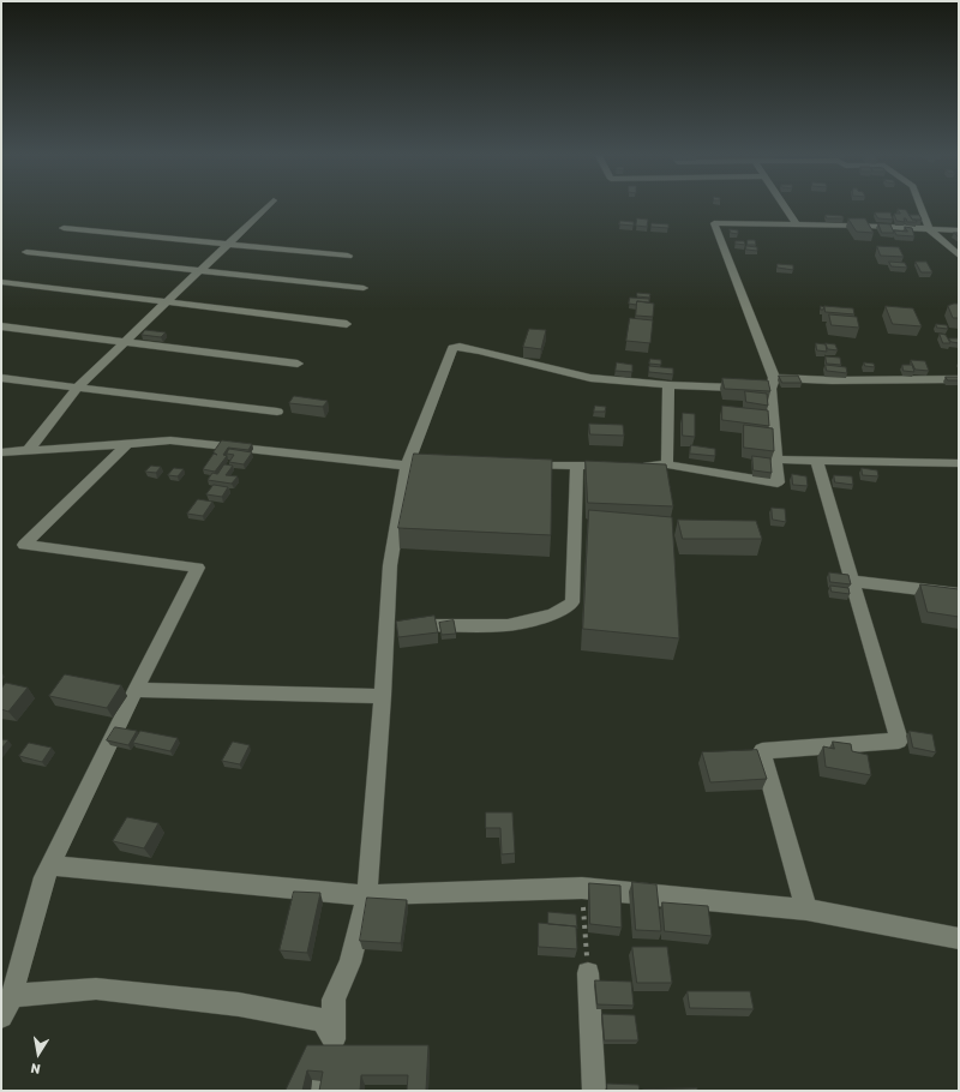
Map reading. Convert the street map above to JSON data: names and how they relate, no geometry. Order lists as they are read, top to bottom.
{
  "north": "bottom"
}
